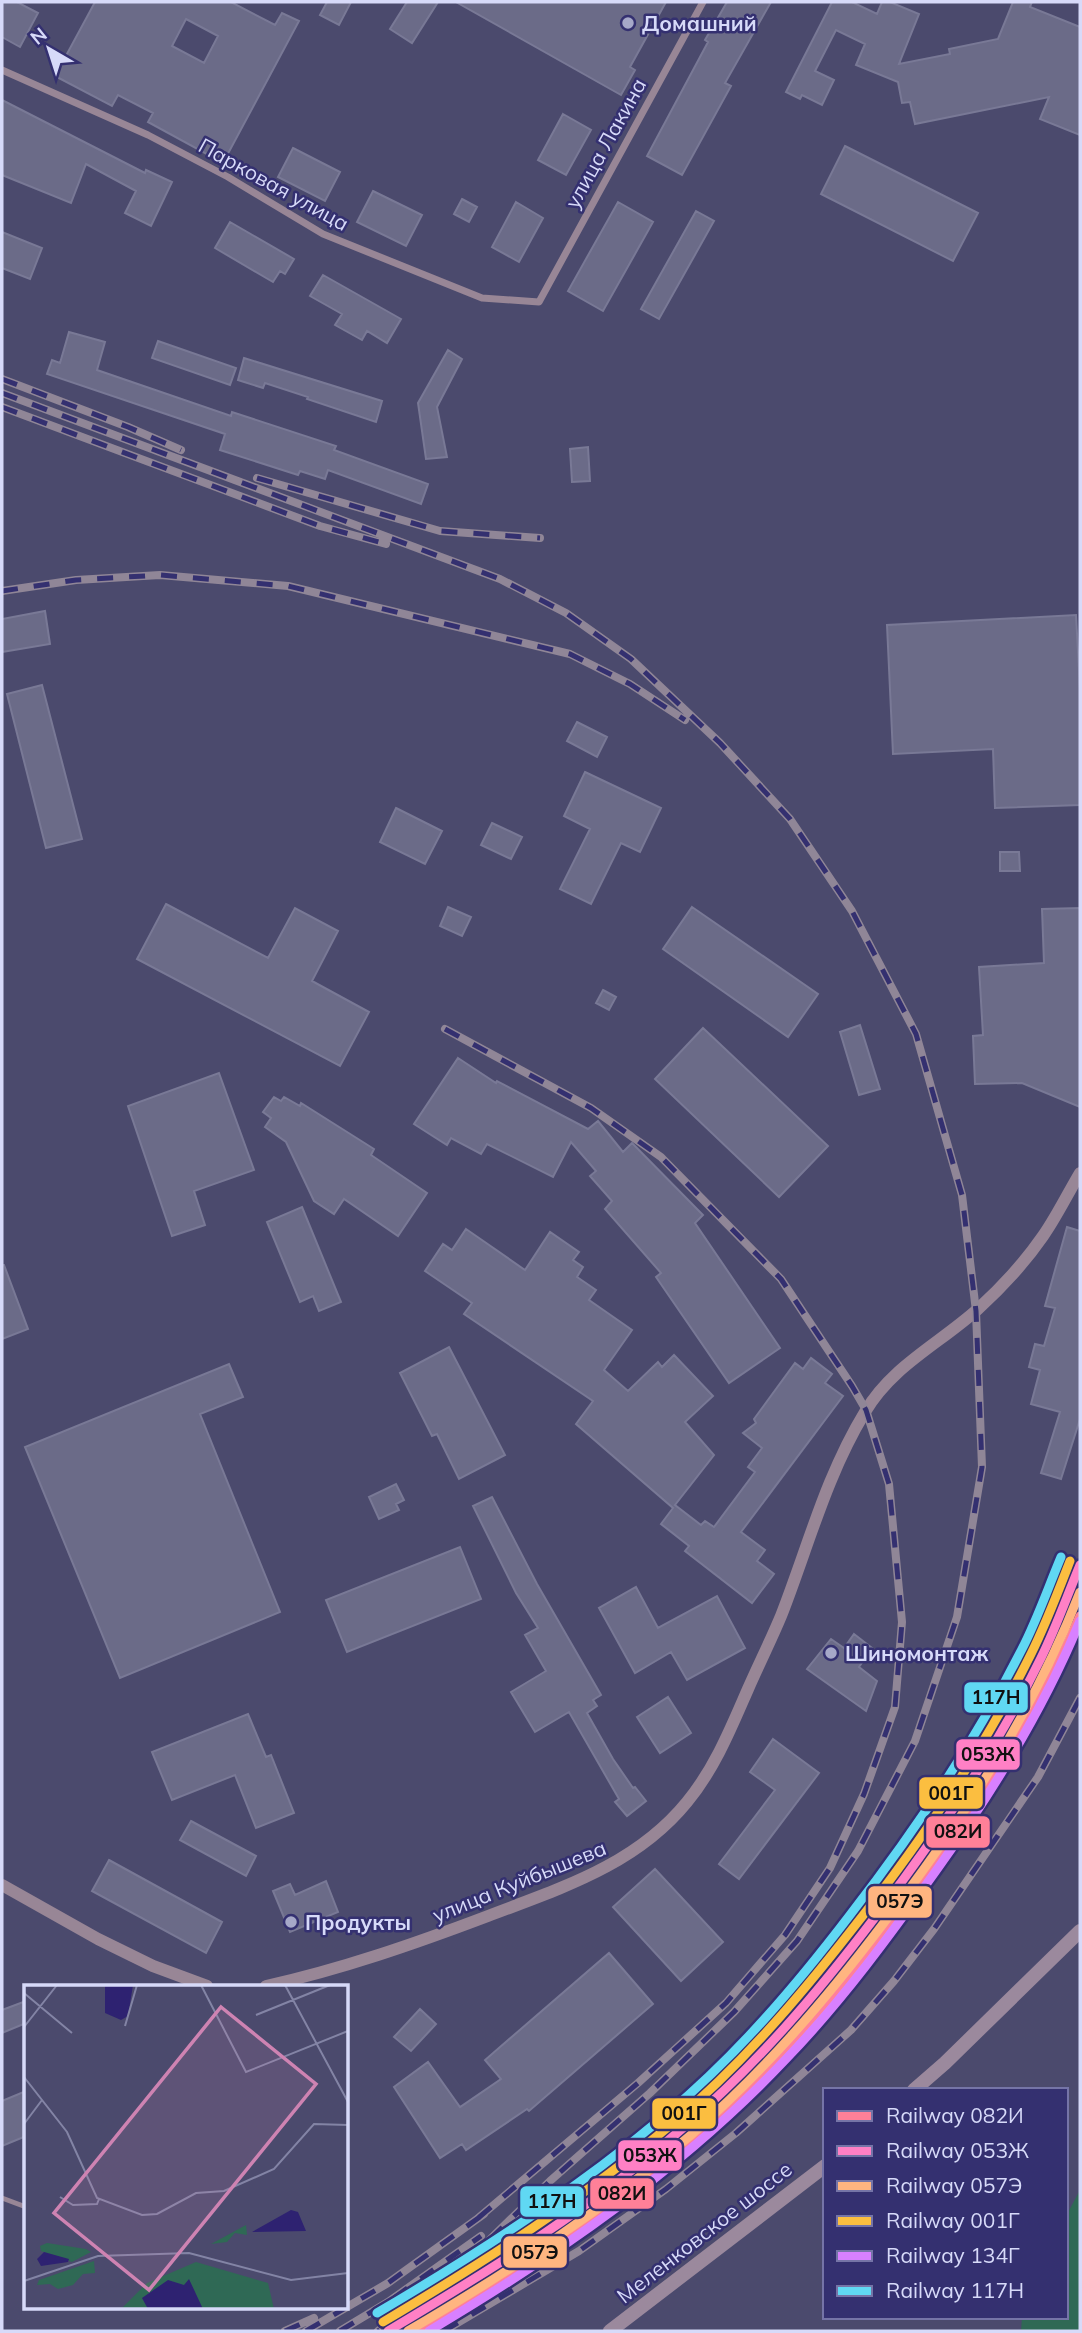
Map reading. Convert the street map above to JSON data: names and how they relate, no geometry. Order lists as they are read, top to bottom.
{
  "streets": {
    "main road": ["Меленковское шоссе"],
    "street": ["улица Лакина", "Парковая улица", "улица Куйбышева"]
  },
  "crossings": [
    ["улица Лакина", "Парковая улица"]
  ],
  "places": ["Домашний", "Шиномонтаж", "Продукты"],
  "lines": [
    "rail line 117Н",
    "rail line 001Г",
    "rail line 053Ж",
    "rail line 057Э",
    "rail line 082И",
    "rail line 134Г"
  ],
  "legend": [
    "Railway 082И",
    "Railway 053Ж",
    "Railway 057Э",
    "Railway 001Г",
    "Railway 134Г",
    "Railway 117Н"
  ],
  "north": "top left"
}
